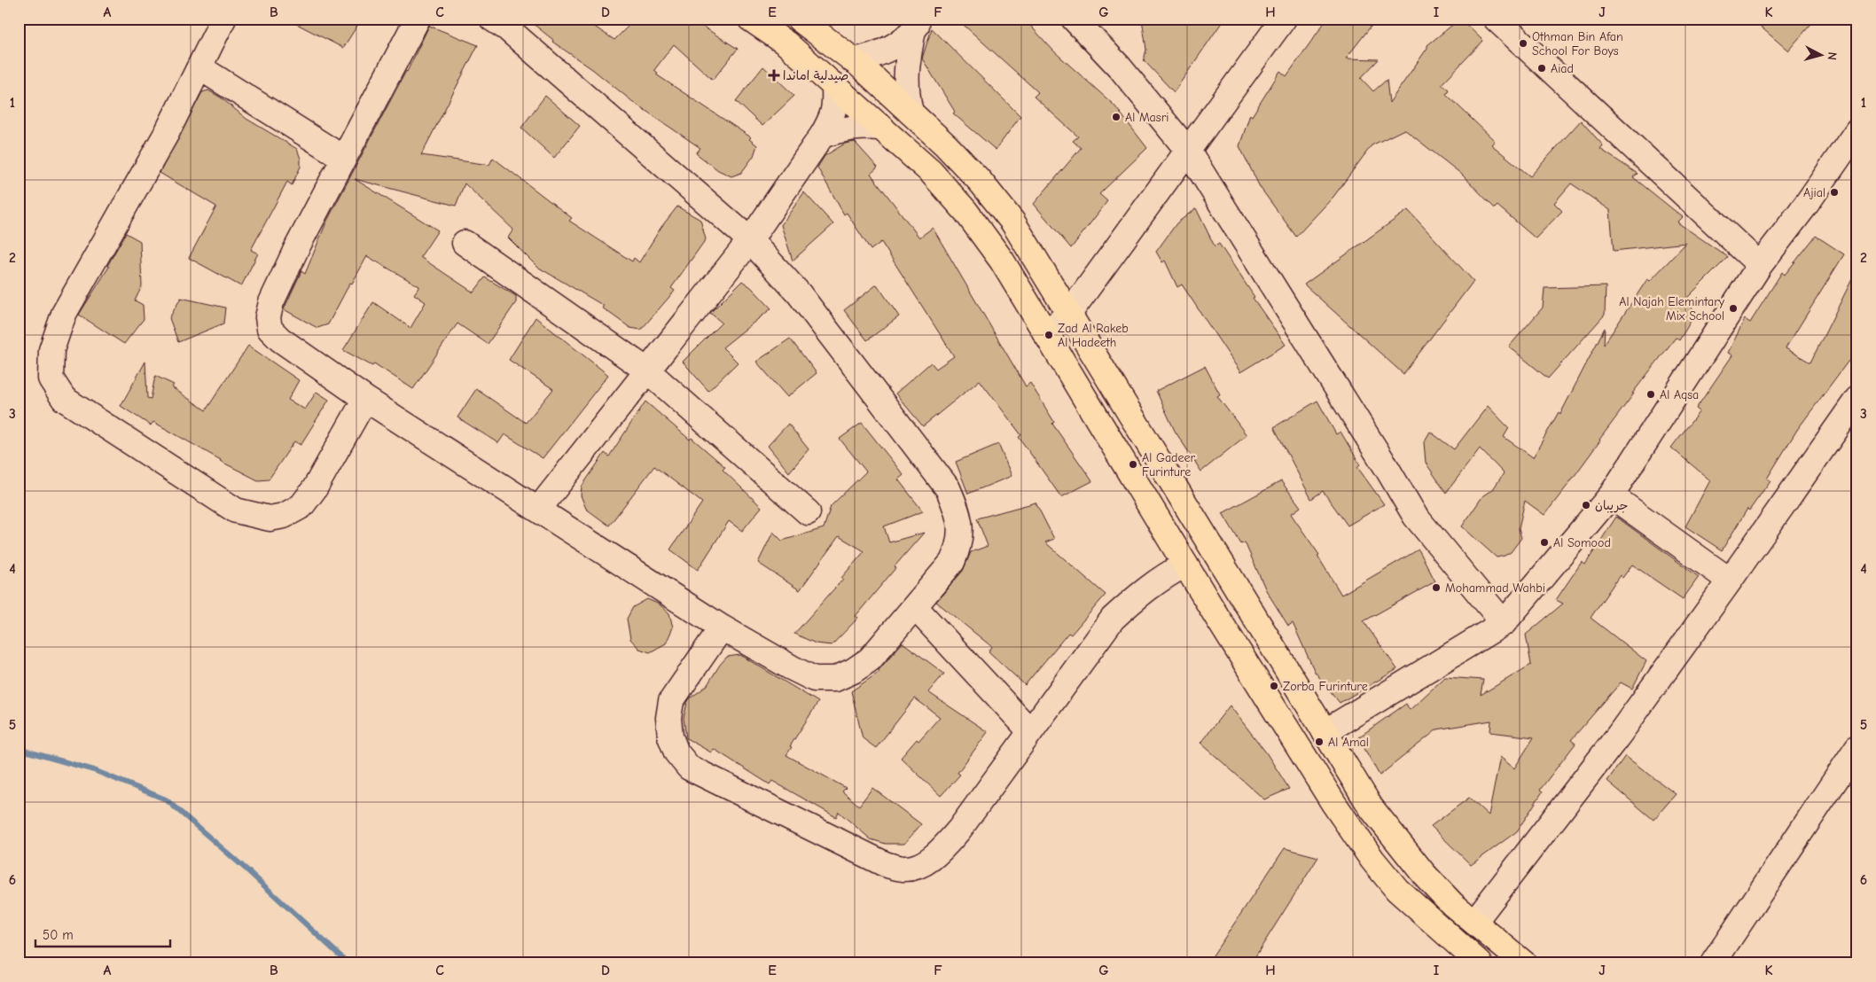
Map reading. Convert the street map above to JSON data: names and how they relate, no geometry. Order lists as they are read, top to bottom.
{
  "places": {
    "other": [
      "Othman Bin Afan School For Boys",
      "Aiad",
      "Al Masri",
      "Ajial",
      "Al Najah Elemintary Mix School",
      "Zad Al Rakeb Al Hadeeth",
      "Al Aqsa",
      "Al Gadeer Furinture",
      "جريبان",
      "Al Somood",
      "Mohammad Wahbi",
      "Zorba Furinture",
      "Al Amal"
    ],
    "health": ["صيدلية اماندا"]
  },
  "scale_bar": "50 m",
  "north": "right",
  "grid": {
    "columns": [
      "A",
      "B",
      "C",
      "D",
      "E",
      "F",
      "G",
      "H",
      "I",
      "J",
      "K"
    ],
    "rows": [
      "1",
      "2",
      "3",
      "4",
      "5",
      "6"
    ]
  }
}
